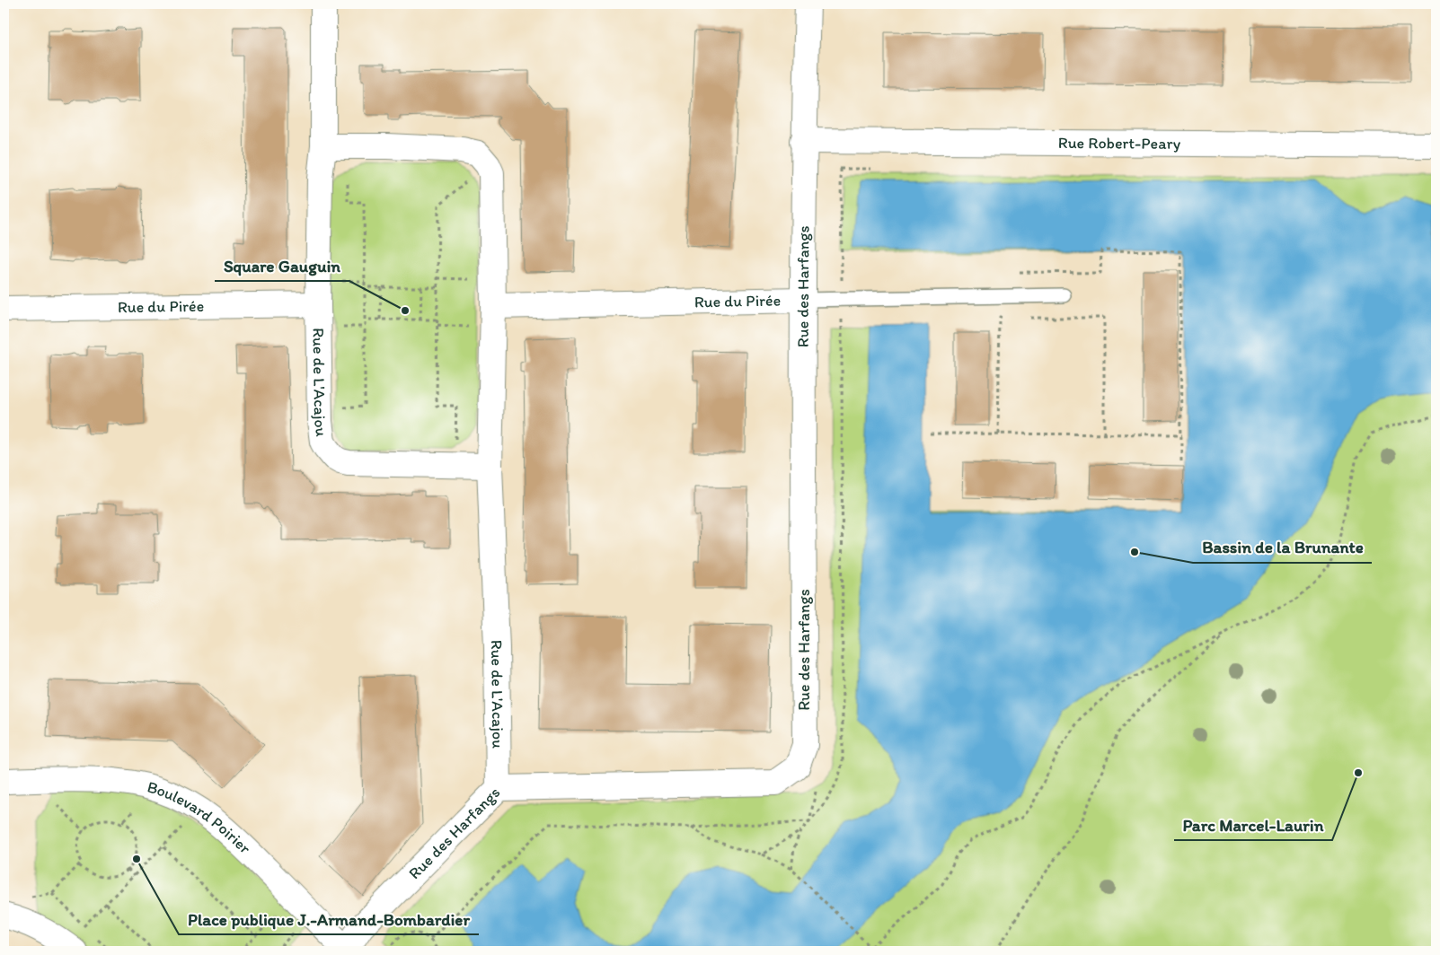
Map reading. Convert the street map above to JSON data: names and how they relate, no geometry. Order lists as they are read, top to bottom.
{
  "streets": {
    "street": [
      "Rue Robert-Peary",
      "Rue des Harfangs",
      "Rue du Pirée",
      "Rue de L'Acajou",
      "Boulevard Poirier"
    ]
  },
  "crossings": [
    ["Rue Robert-Peary", "Rue des Harfangs"],
    ["Rue des Harfangs", "Rue du Pirée"],
    ["Rue des Harfangs", "Rue de L'Acajou"],
    ["Rue des Harfangs", "Boulevard Poirier"],
    ["Rue du Pirée", "Rue de L'Acajou"]
  ],
  "places": [
    "Square Gauguin",
    "Bassin de la Brunante",
    "Parc Marcel-Laurin",
    "Place publique J.-Armand-Bombardier"
  ]
}
